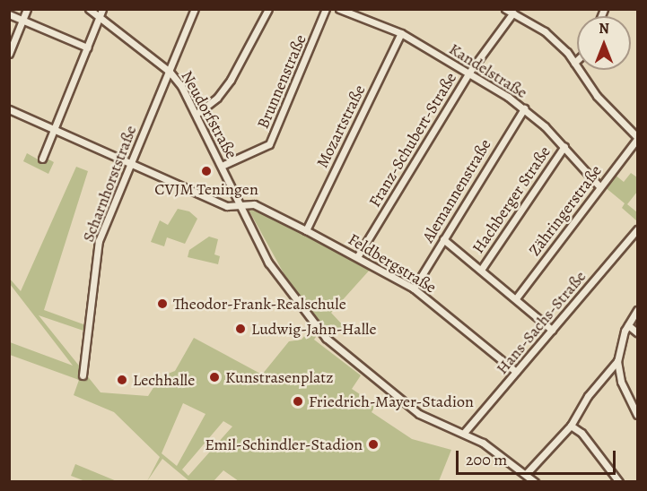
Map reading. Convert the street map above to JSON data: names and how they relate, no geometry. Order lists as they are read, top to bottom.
{
  "streets": {
    "street": [
      "Kandelstraße",
      "Brunnenstraße",
      "Neudorfstraße",
      "Mozartstraße",
      "Franz-Schubert-Straße",
      "Scharnhorststraße",
      "Alemannenstraße",
      "Hachberger Straße",
      "Zähringerstraße",
      "Feldbergstraße",
      "Hans-Sachs-Straße"
    ]
  },
  "crossings": [
    ["Kandelstraße", "Mozartstraße"],
    ["Kandelstraße", "Franz-Schubert-Straße"],
    ["Kandelstraße", "Alemannenstraße"],
    ["Kandelstraße", "Hachberger Straße"],
    ["Kandelstraße", "Zähringerstraße"],
    ["Brunnenstraße", "Neudorfstraße"],
    ["Neudorfstraße", "Scharnhorststraße"],
    ["Neudorfstraße", "Feldbergstraße"],
    ["Neudorfstraße", "Hans-Sachs-Straße"],
    ["Mozartstraße", "Feldbergstraße"],
    ["Franz-Schubert-Straße", "Feldbergstraße"],
    ["Scharnhorststraße", "Feldbergstraße"],
    ["Alemannenstraße", "Feldbergstraße"],
    ["Feldbergstraße", "Hans-Sachs-Straße"]
  ],
  "places": [
    "CVJM Teningen",
    "Theodor-Frank-Realschule",
    "Ludwig-Jahn-Halle",
    "Kunstrasenplatz",
    "Lechhalle",
    "Friedrich-Mayer-Stadion",
    "Emil-Schindler-Stadion"
  ],
  "scale_bar": "200 m",
  "north": "top"
}
